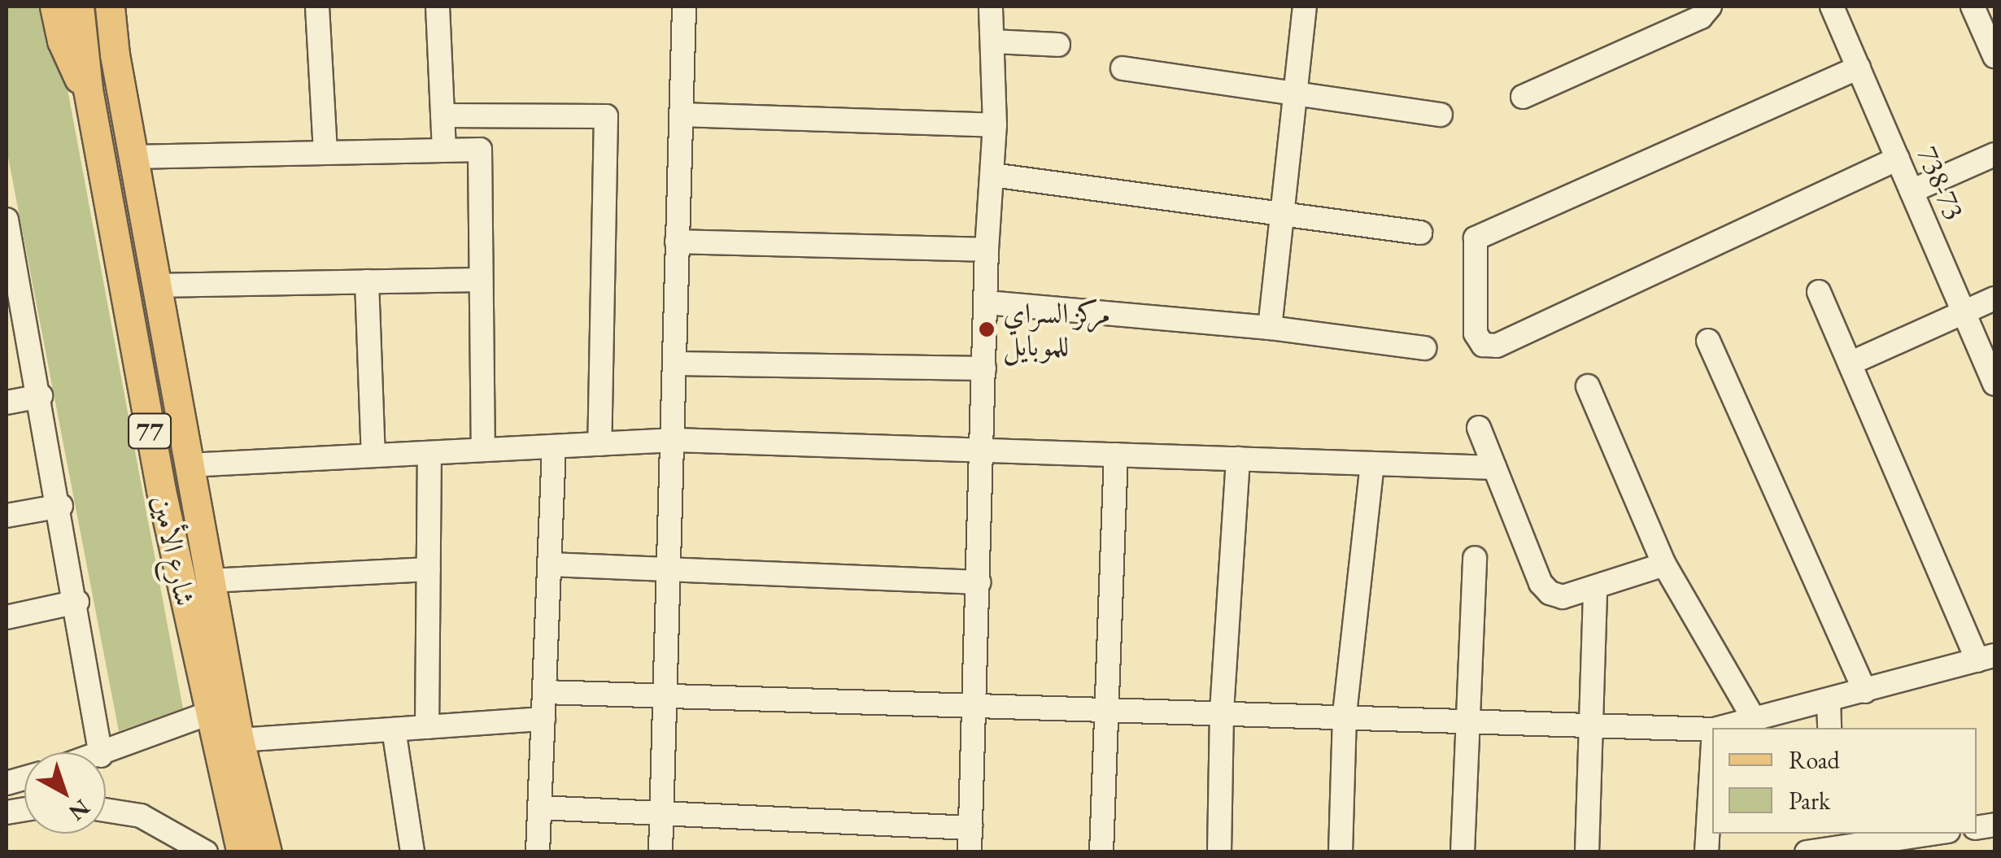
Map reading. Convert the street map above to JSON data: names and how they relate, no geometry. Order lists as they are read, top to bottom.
{
  "streets": {
    "main road": ["77", "شارع الأمين"],
    "street": ["738-73"]
  },
  "crossings": [
    ["77", "شارع الأمين"]
  ],
  "places": ["مركز السراي للموبايل"],
  "legend": ["Road", "Park"],
  "north": "bottom right"
}
